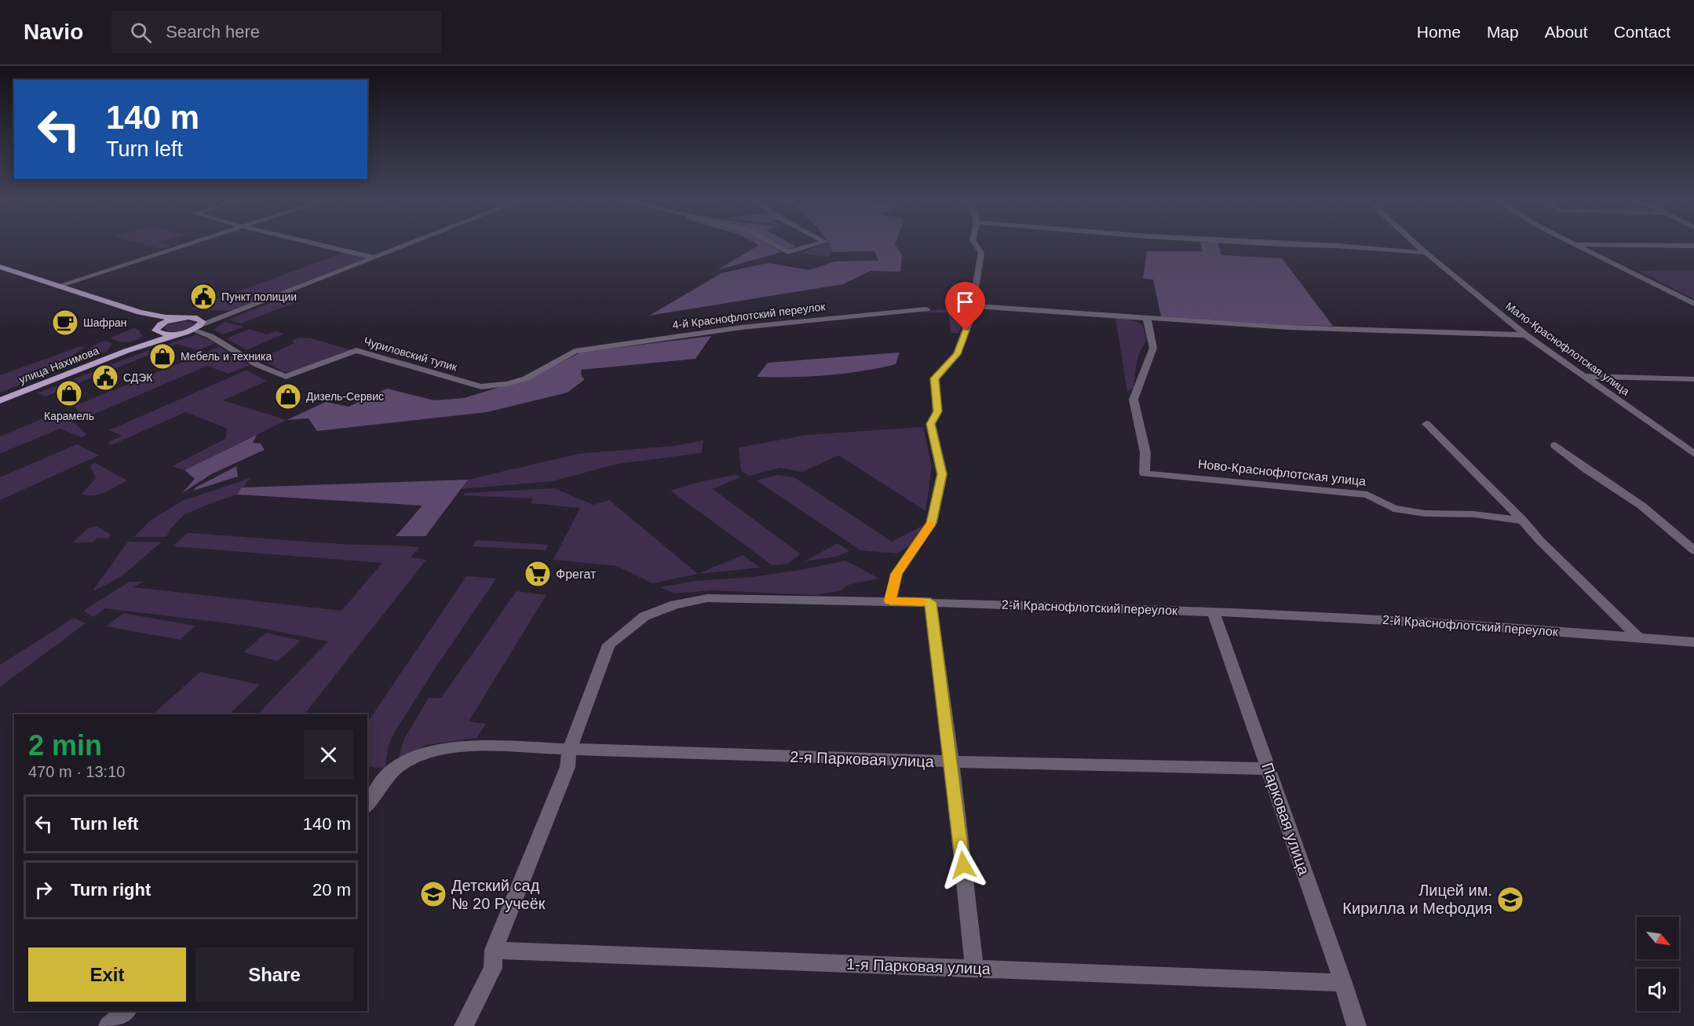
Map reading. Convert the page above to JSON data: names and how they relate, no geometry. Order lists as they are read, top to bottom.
{
  "streets": {
    "main road": ["улица Нахимова"],
    "street": [
      "4-й Краснофлотский переулок",
      "Мало-Краснофлотская улица",
      "Чуриловский тупик",
      "Ново-Краснофлотская улица",
      "2-й Краснофлотский переулок",
      "2-я Парковая улица",
      "Парковая улица",
      "1-я Парковая улица"
    ]
  },
  "crossings": [
    ["4-й Краснофлотский переулок", "Чуриловский тупик"],
    ["2-й Краснофлотский переулок", "2-я Парковая улица"],
    ["2-й Краснофлотский переулок", "Парковая улица"],
    ["2-й Краснофлотский переулок", "1-я Парковая улица"],
    ["2-я Парковая улица", "Парковая улица"],
    ["Парковая улица", "1-я Парковая улица"]
  ],
  "places": {
    "public building": ["Пункт полиции", "СДЭК"],
    "cafe": ["Шафран"],
    "shop": ["Мебель и техника", "Карамель", "Дизель-Сервис"],
    "supermarket": ["Фрегат"],
    "school or university": ["Детский сад № 20 Ручеёк", "Лицей им. Кирилла и Мефодия"]
  },
  "north": "bottom right",
  "page": {
    "header": "Navio",
    "search": "Search here",
    "nav": [
      "Home",
      "Map",
      "About",
      "Contact"
    ],
    "turn": ["140 m", "Turn left"],
    "heading": ["2 min", "470 m · 13:10"],
    "list": [
      {
        "name": "Turn left",
        "value": "140 m"
      },
      {
        "name": "Turn right",
        "value": "20 m"
      }
    ],
    "buttons": ["Exit", "Share"]
  }
}
